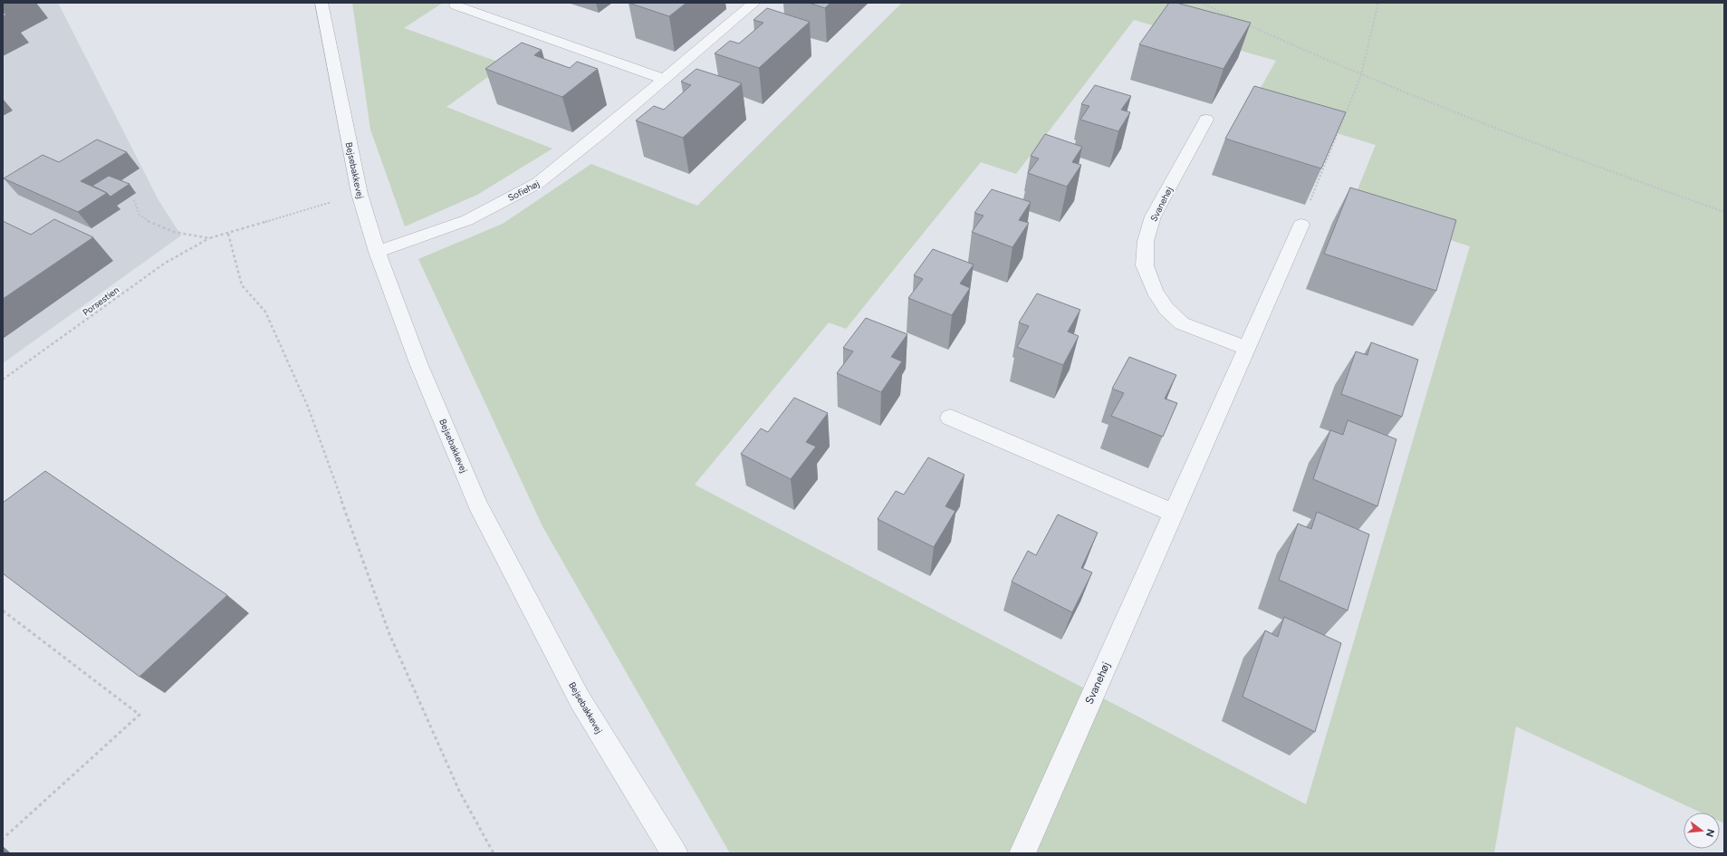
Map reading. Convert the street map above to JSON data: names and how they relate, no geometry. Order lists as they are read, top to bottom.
{
  "streets": {
    "street": ["Bejsebakkevej", "Sofiehøj", "Svanehøj"],
    "path": ["Porsestien"]
  },
  "crossings": [
    ["Bejsebakkevej", "Sofiehøj"]
  ],
  "north": "right"
}
